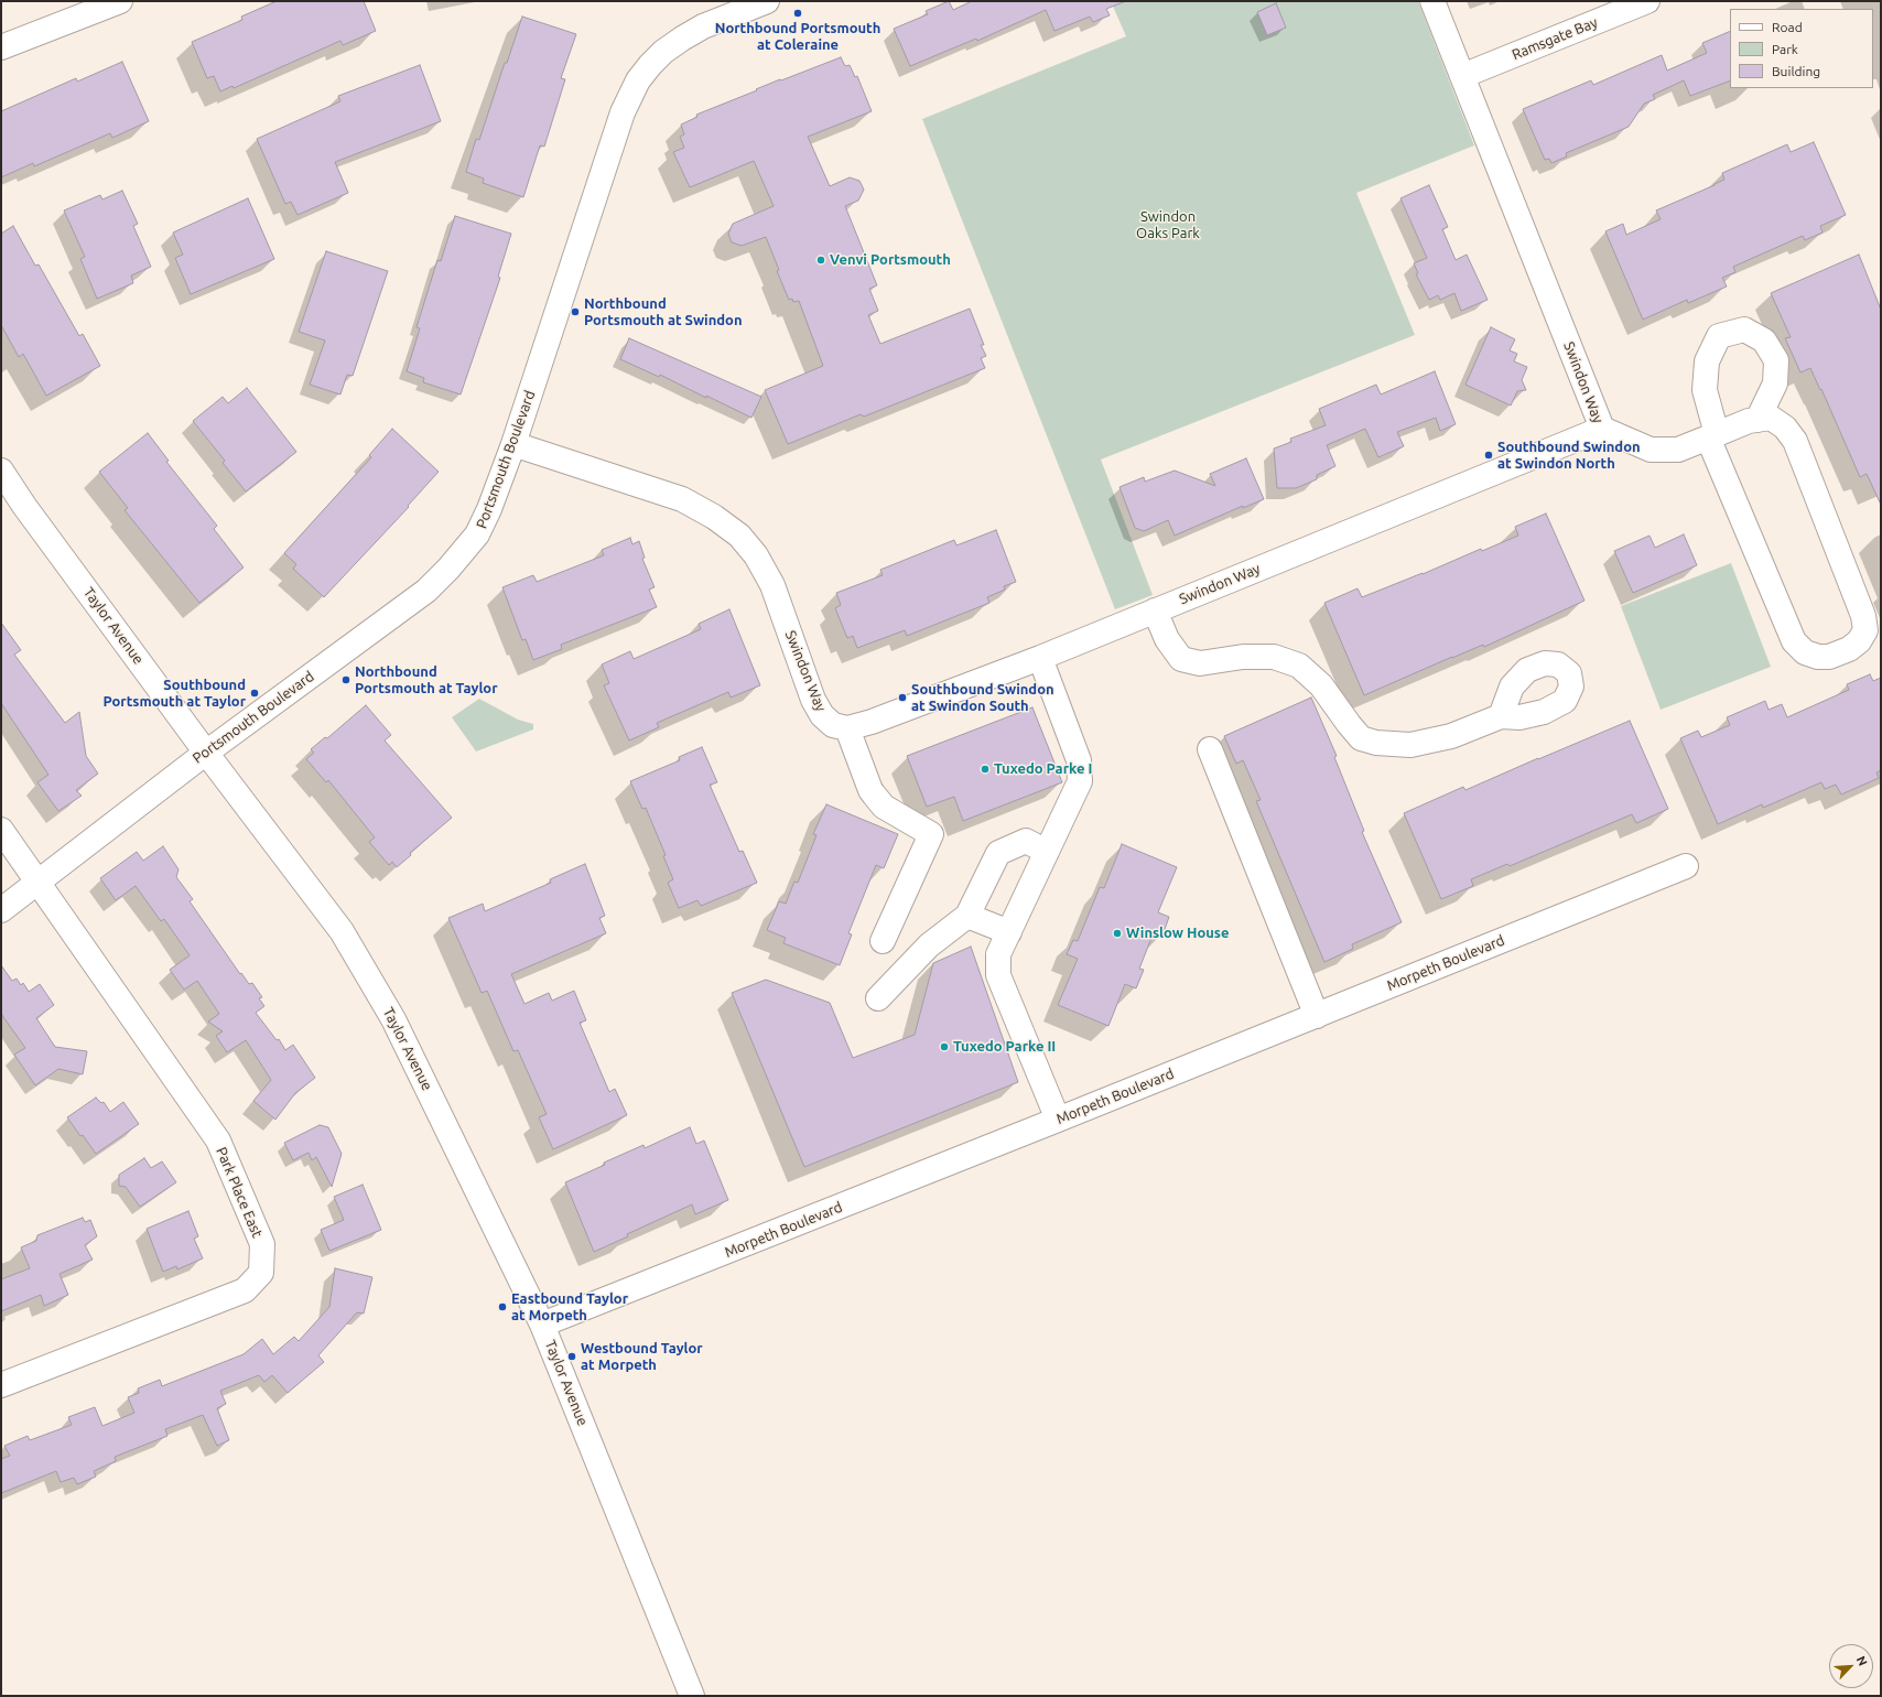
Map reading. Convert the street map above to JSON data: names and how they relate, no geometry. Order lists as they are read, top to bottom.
{
  "streets": {
    "street": [
      "Ramsgate Bay",
      "Swindon Way",
      "Portsmouth Boulevard",
      "Taylor Avenue",
      "Morpeth Boulevard",
      "Park Place East"
    ]
  },
  "crossings": [
    ["Ramsgate Bay", "Swindon Way"],
    ["Swindon Way", "Portsmouth Boulevard"],
    ["Portsmouth Boulevard", "Taylor Avenue"],
    ["Portsmouth Boulevard", "Park Place East"],
    ["Taylor Avenue", "Morpeth Boulevard"]
  ],
  "parks": ["Swindon Oaks Park"],
  "places": [
    "Northbound Portsmouth at Coleraine",
    "Venvi Portsmouth",
    "Northbound Portsmouth at Swindon",
    "Southbound Swindon at Swindon North",
    "Northbound Portsmouth at Taylor",
    "Southbound Portsmouth at Taylor",
    "Southbound Swindon at Swindon South",
    "Tuxedo Parke I",
    "Winslow House",
    "Tuxedo Parke II",
    "Eastbound Taylor at Morpeth",
    "Westbound Taylor at Morpeth"
  ],
  "legend": ["Road", "Park", "Building"],
  "north": "top right"
}
